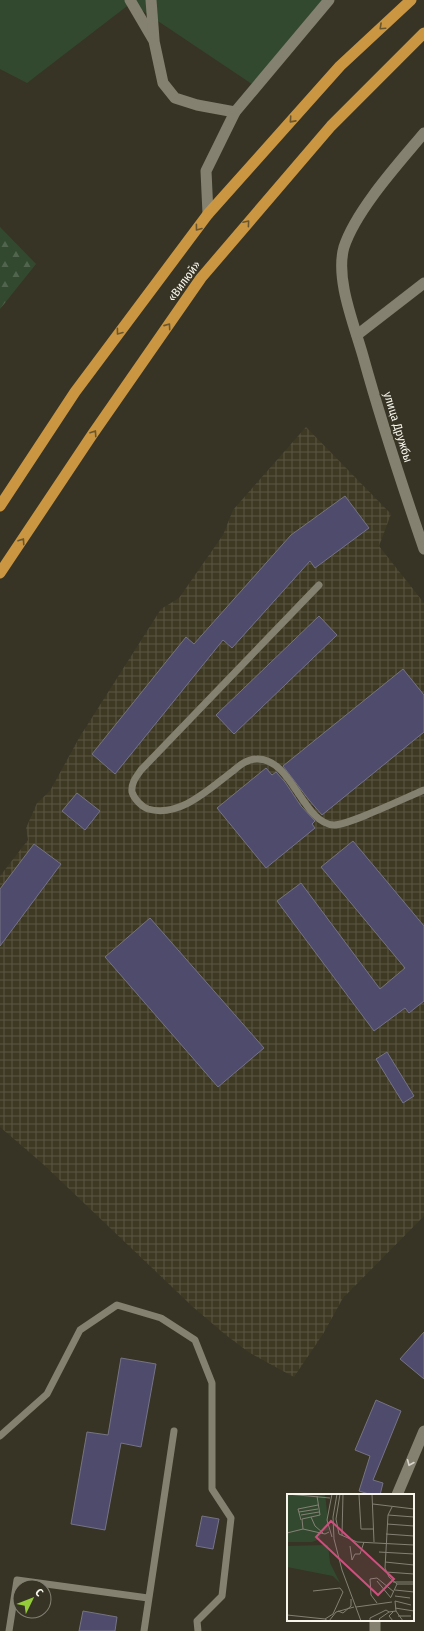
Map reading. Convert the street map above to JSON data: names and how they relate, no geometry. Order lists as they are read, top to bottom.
{
  "streets": {
    "highway": ["«Вилюй»"],
    "street": ["улица Дружбы"]
  },
  "north": "top right"
}
